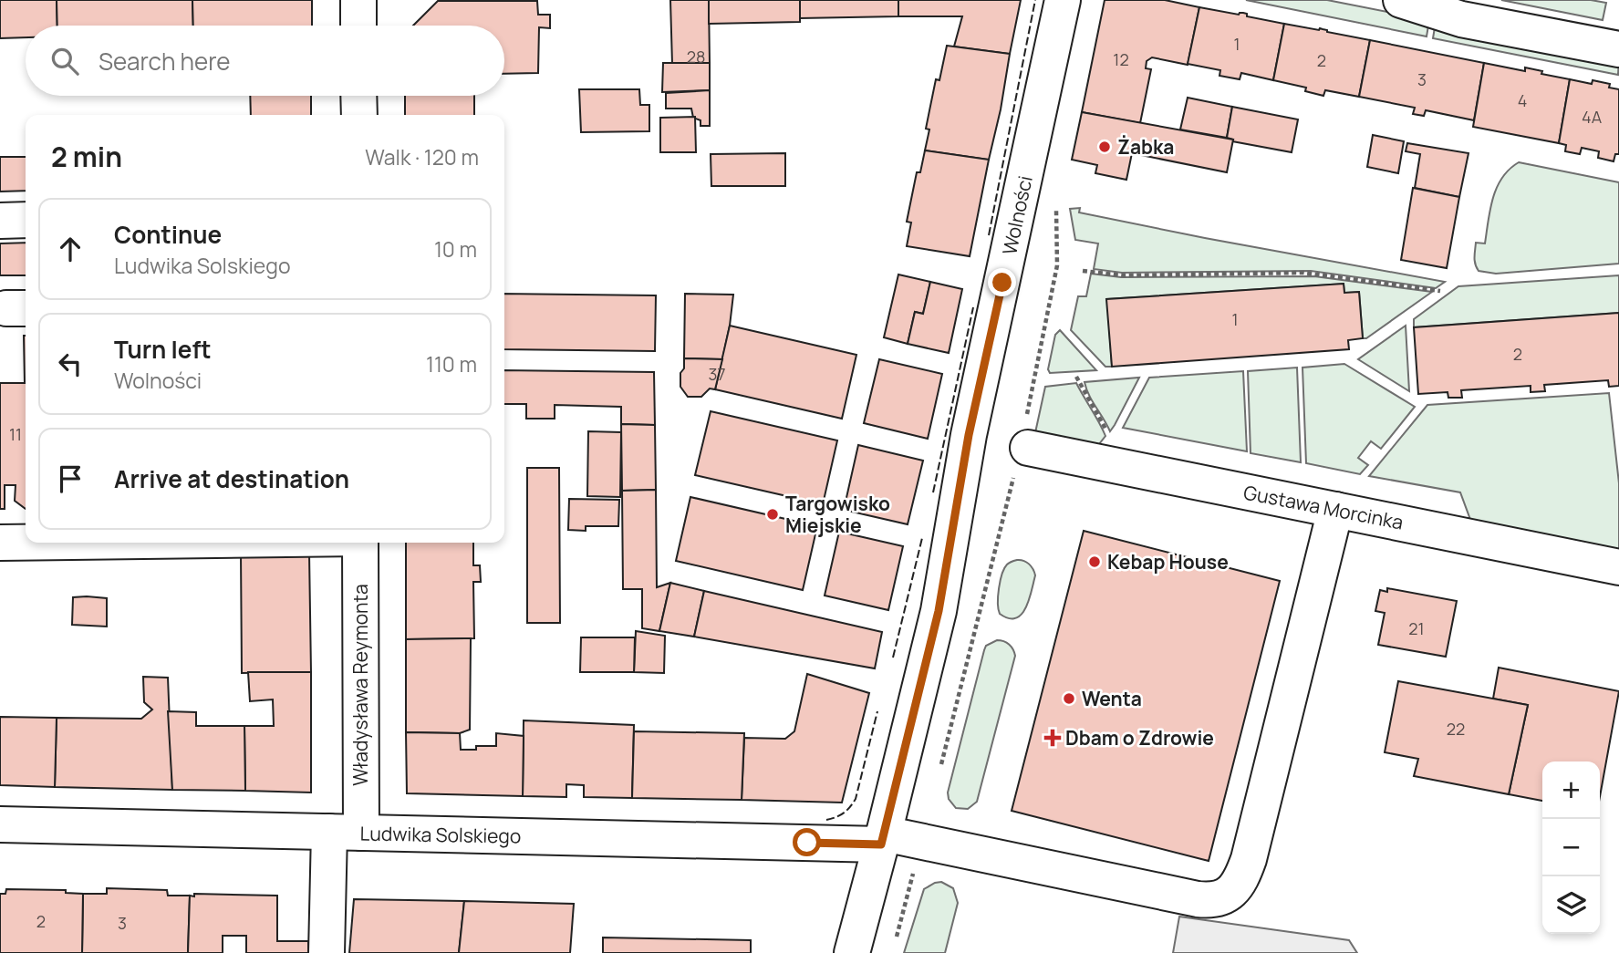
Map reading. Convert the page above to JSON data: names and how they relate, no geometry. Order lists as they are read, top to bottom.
{
  "streets": {
    "street": [
      "Wolności",
      "Gustawa Morcinka",
      "Władysława Reymonta",
      "Ludwika Solskiego"
    ]
  },
  "crossings": [
    ["Wolności", "Ludwika Solskiego"],
    ["Gustawa Morcinka", "Ludwika Solskiego"],
    ["Władysława Reymonta", "Ludwika Solskiego"]
  ],
  "places": {
    "other": [
      "Żabka",
      "Targowisko Miejskie",
      "Kebap House",
      "Wenta"
    ],
    "health": ["Dbam o Zdrowie"]
  },
  "house_numbers": [
    "1",
    "28",
    "12",
    "2",
    "3",
    "4",
    "4A",
    "1",
    "2",
    "37",
    "11",
    "21",
    "22",
    "2",
    "3"
  ],
  "page": {
    "search": "Search here",
    "heading": ["2 min", "Walk · 120 m"],
    "list": [
      ["Continue", "Ludwika Solskiego", "10 m"],
      ["Turn left", "Wolności", "110 m"],
      "Arrive at destination"
    ],
    "map_buttons": ["+", "−"]
  }
}
